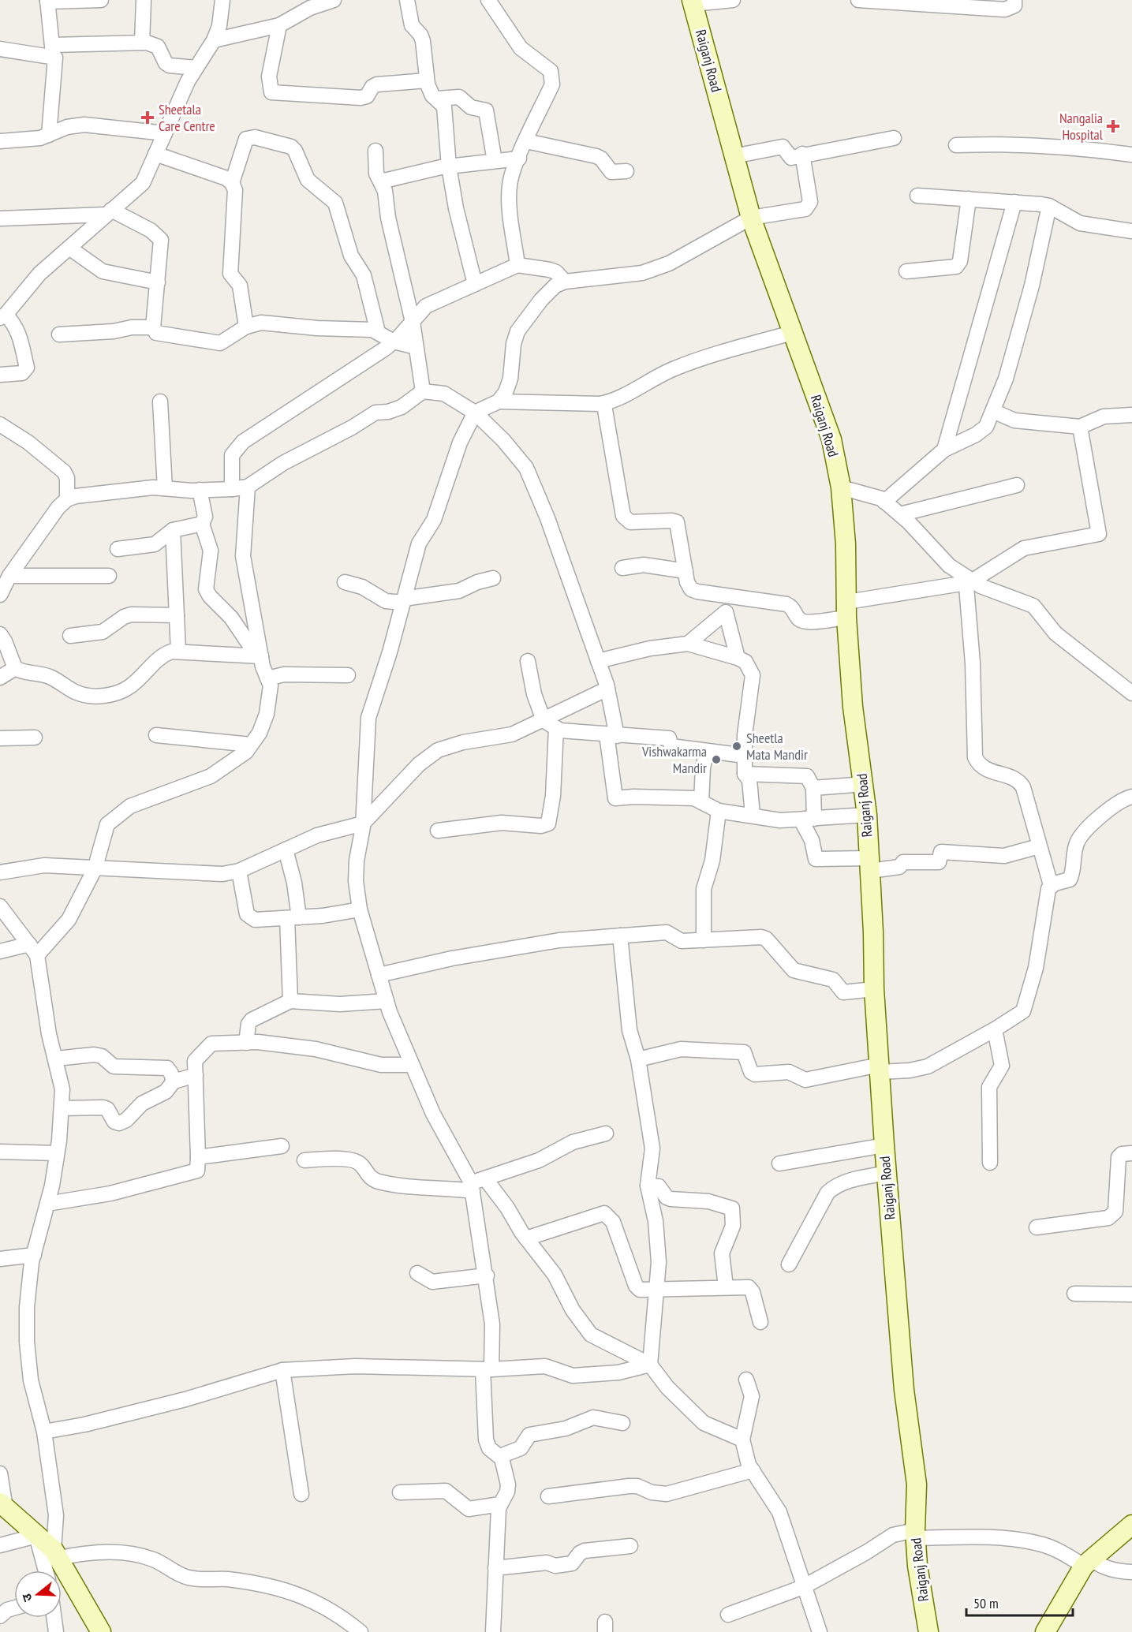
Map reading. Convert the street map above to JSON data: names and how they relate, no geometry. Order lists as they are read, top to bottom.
{
  "streets": {
    "main road": ["Raiganj Road"]
  },
  "places": {
    "health": ["Sheetala Care Centre", "Nangalia Hospital"],
    "other": ["Sheetla Mata Mandir", "Vishwakarma Mandir"]
  },
  "scale_bar": "50 m",
  "north": "left"
}
